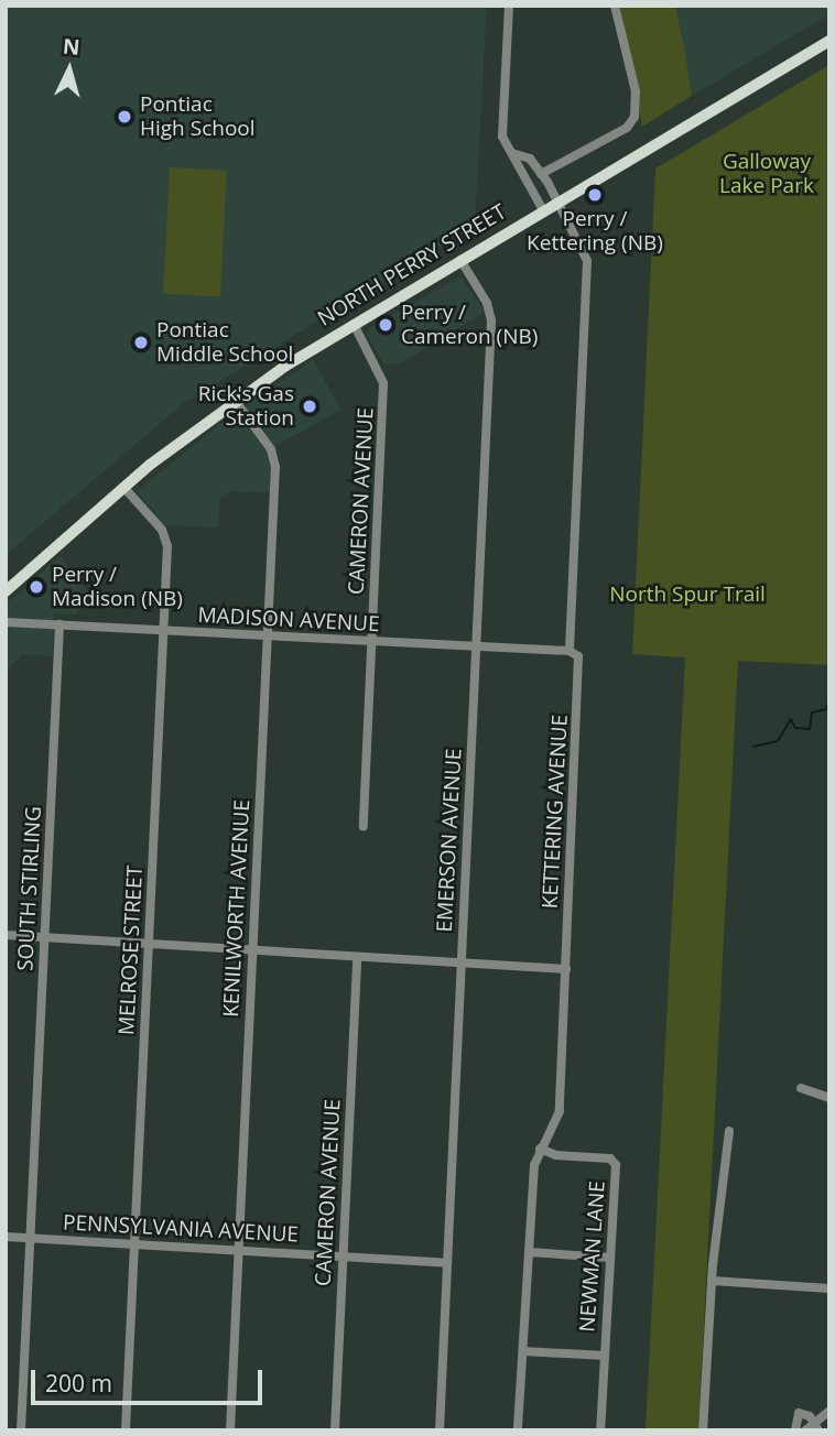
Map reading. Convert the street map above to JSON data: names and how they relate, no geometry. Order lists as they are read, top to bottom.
{
  "streets": {
    "main road": ["NORTH PERRY STREET"],
    "street": [
      "CAMERON AVENUE",
      "MADISON AVENUE",
      "KETTERING AVENUE",
      "EMERSON AVENUE",
      "SOUTH STIRLING",
      "KENILWORTH AVENUE",
      "MELROSE STREET",
      "PENNSYLVANIA AVENUE",
      "NEWMAN LANE"
    ]
  },
  "crossings": [
    ["NORTH PERRY STREET", "CAMERON AVENUE"],
    ["NORTH PERRY STREET", "KETTERING AVENUE"],
    ["NORTH PERRY STREET", "EMERSON AVENUE"],
    ["NORTH PERRY STREET", "KENILWORTH AVENUE"],
    ["NORTH PERRY STREET", "MELROSE STREET"],
    ["CAMERON AVENUE", "MADISON AVENUE"],
    ["CAMERON AVENUE", "PENNSYLVANIA AVENUE"],
    ["MADISON AVENUE", "KETTERING AVENUE"],
    ["MADISON AVENUE", "EMERSON AVENUE"],
    ["MADISON AVENUE", "SOUTH STIRLING"],
    ["MADISON AVENUE", "KENILWORTH AVENUE"],
    ["MADISON AVENUE", "MELROSE STREET"],
    ["KETTERING AVENUE", "NEWMAN LANE"],
    ["EMERSON AVENUE", "PENNSYLVANIA AVENUE"],
    ["SOUTH STIRLING", "PENNSYLVANIA AVENUE"],
    ["KENILWORTH AVENUE", "PENNSYLVANIA AVENUE"],
    ["MELROSE STREET", "PENNSYLVANIA AVENUE"]
  ],
  "parks": ["Galloway Lake Park", "North Spur Trail"],
  "places": [
    "Pontiac High School",
    "Perry / Kettering (NB)",
    "Perry / Cameron (NB)",
    "Pontiac Middle School",
    "Rick's Gas Station",
    "Perry / Madison (NB)"
  ],
  "scale_bar": "200 m",
  "north": "top"
}
